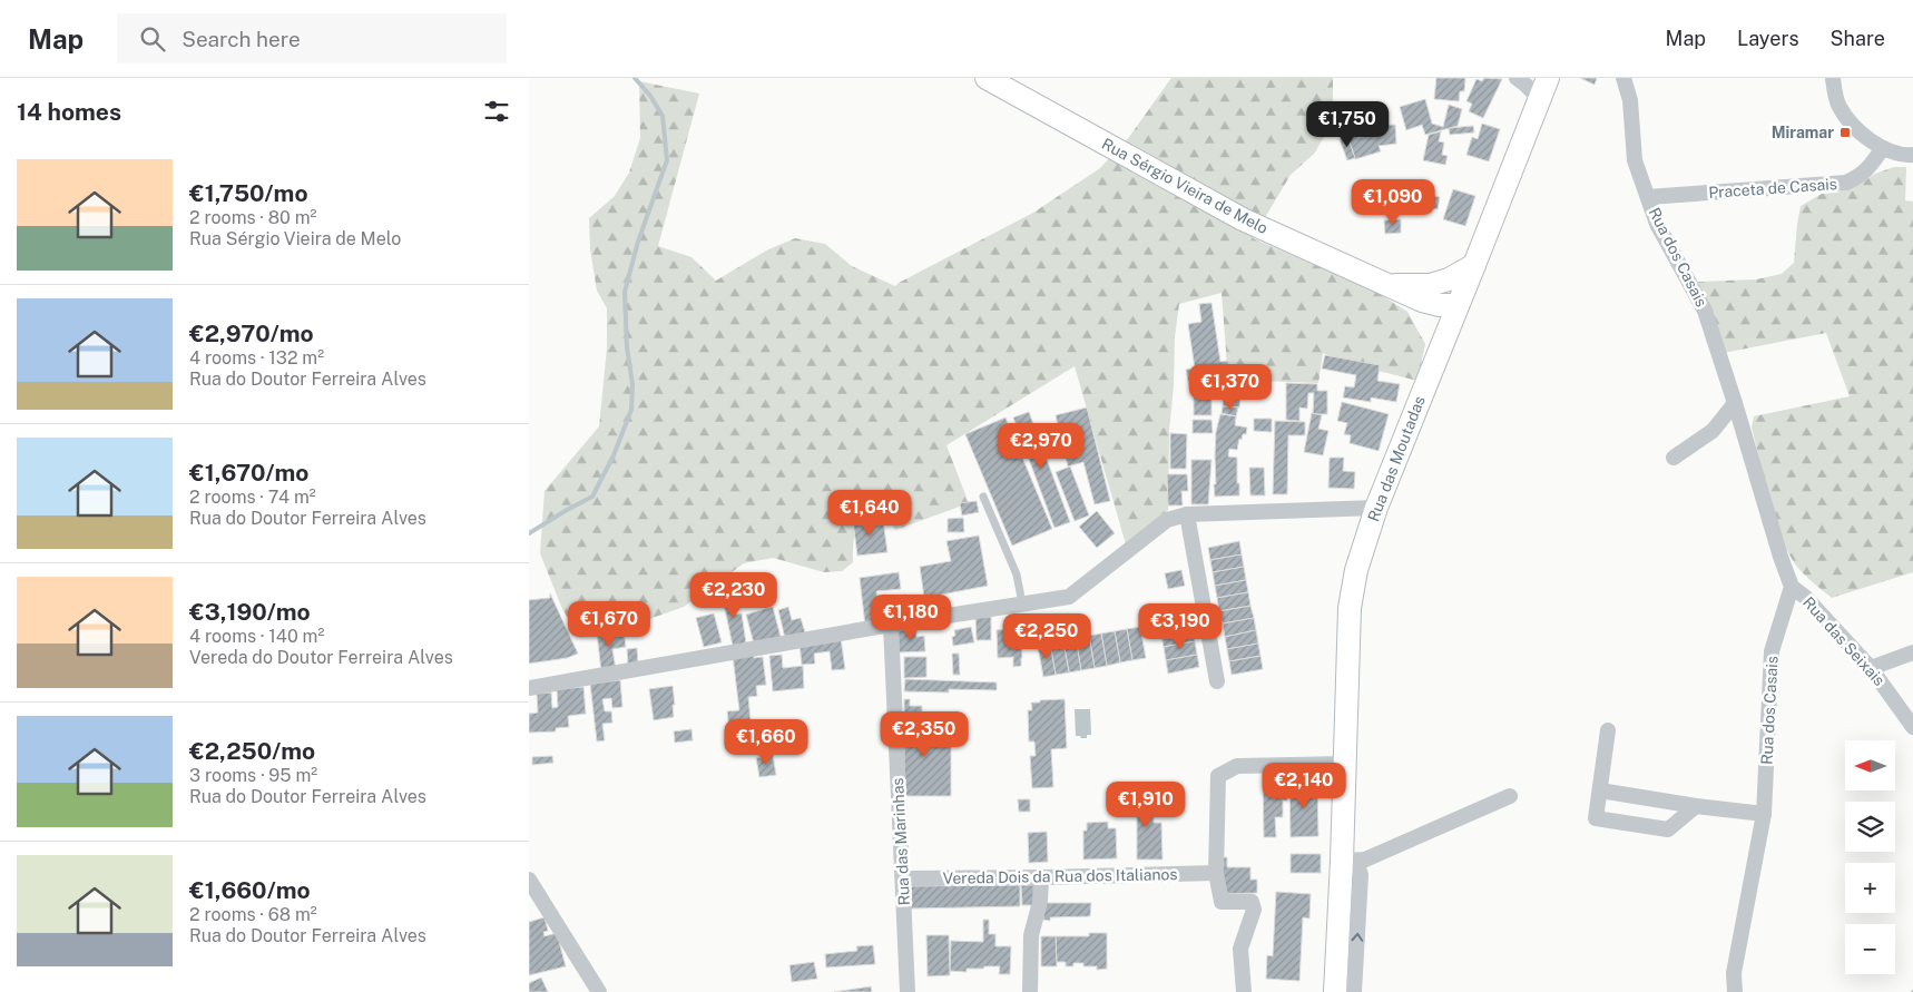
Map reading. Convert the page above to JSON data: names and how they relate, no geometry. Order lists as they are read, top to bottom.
{
  "streets": {
    "main road": ["Rua Sérgio Vieira de Melo", "Rua das Moutadas"],
    "street": [
      "Praceta de Casais",
      "Rua dos Casais",
      "Rua das Seixais",
      "Rua das Marinhas",
      "Vereda Dois da Rua dos Italianos"
    ]
  },
  "crossings": [
    ["Rua Sérgio Vieira de Melo", "Rua das Moutadas"],
    ["Praceta de Casais", "Rua dos Casais"],
    ["Rua dos Casais", "Rua das Seixais"],
    ["Rua das Marinhas", "Vereda Dois da Rua dos Italianos"]
  ],
  "places": {
    "transit": ["Miramar"]
  },
  "north": "left",
  "page": {
    "header": "Map",
    "search": "Search here",
    "nav": ["Map", "Layers", "Share"],
    "heading": "14 homes",
    "price": [
      "€1,750",
      "€1,090",
      "€1,370",
      "€2,970",
      "€1,640",
      "€2,230",
      "€1,180",
      "€1,670",
      "€3,190",
      "€2,250",
      "€2,350",
      "€1,660",
      "€2,140",
      "€1,910"
    ],
    "list": [
      {
        "name": "€1,750/mo",
        "note": "2 rooms · 80 m² · Rua Sérgio Vieira de Melo"
      },
      {
        "name": "€2,970/mo",
        "note": "4 rooms · 132 m² · Rua do Doutor Ferreira Alves"
      },
      {
        "name": "€1,670/mo",
        "note": "2 rooms · 74 m² · Rua do Doutor Ferreira Alves"
      },
      {
        "name": "€3,190/mo",
        "note": "4 rooms · 140 m² · Vereda do Doutor Ferreira Alves"
      },
      {
        "name": "€2,250/mo",
        "note": "3 rooms · 95 m² · Rua do Doutor Ferreira Alves"
      },
      {
        "name": "€1,660/mo",
        "note": "2 rooms · 68 m² · Rua do Doutor Ferreira Alves"
      }
    ],
    "map_buttons": ["+", "−"]
  }
}
